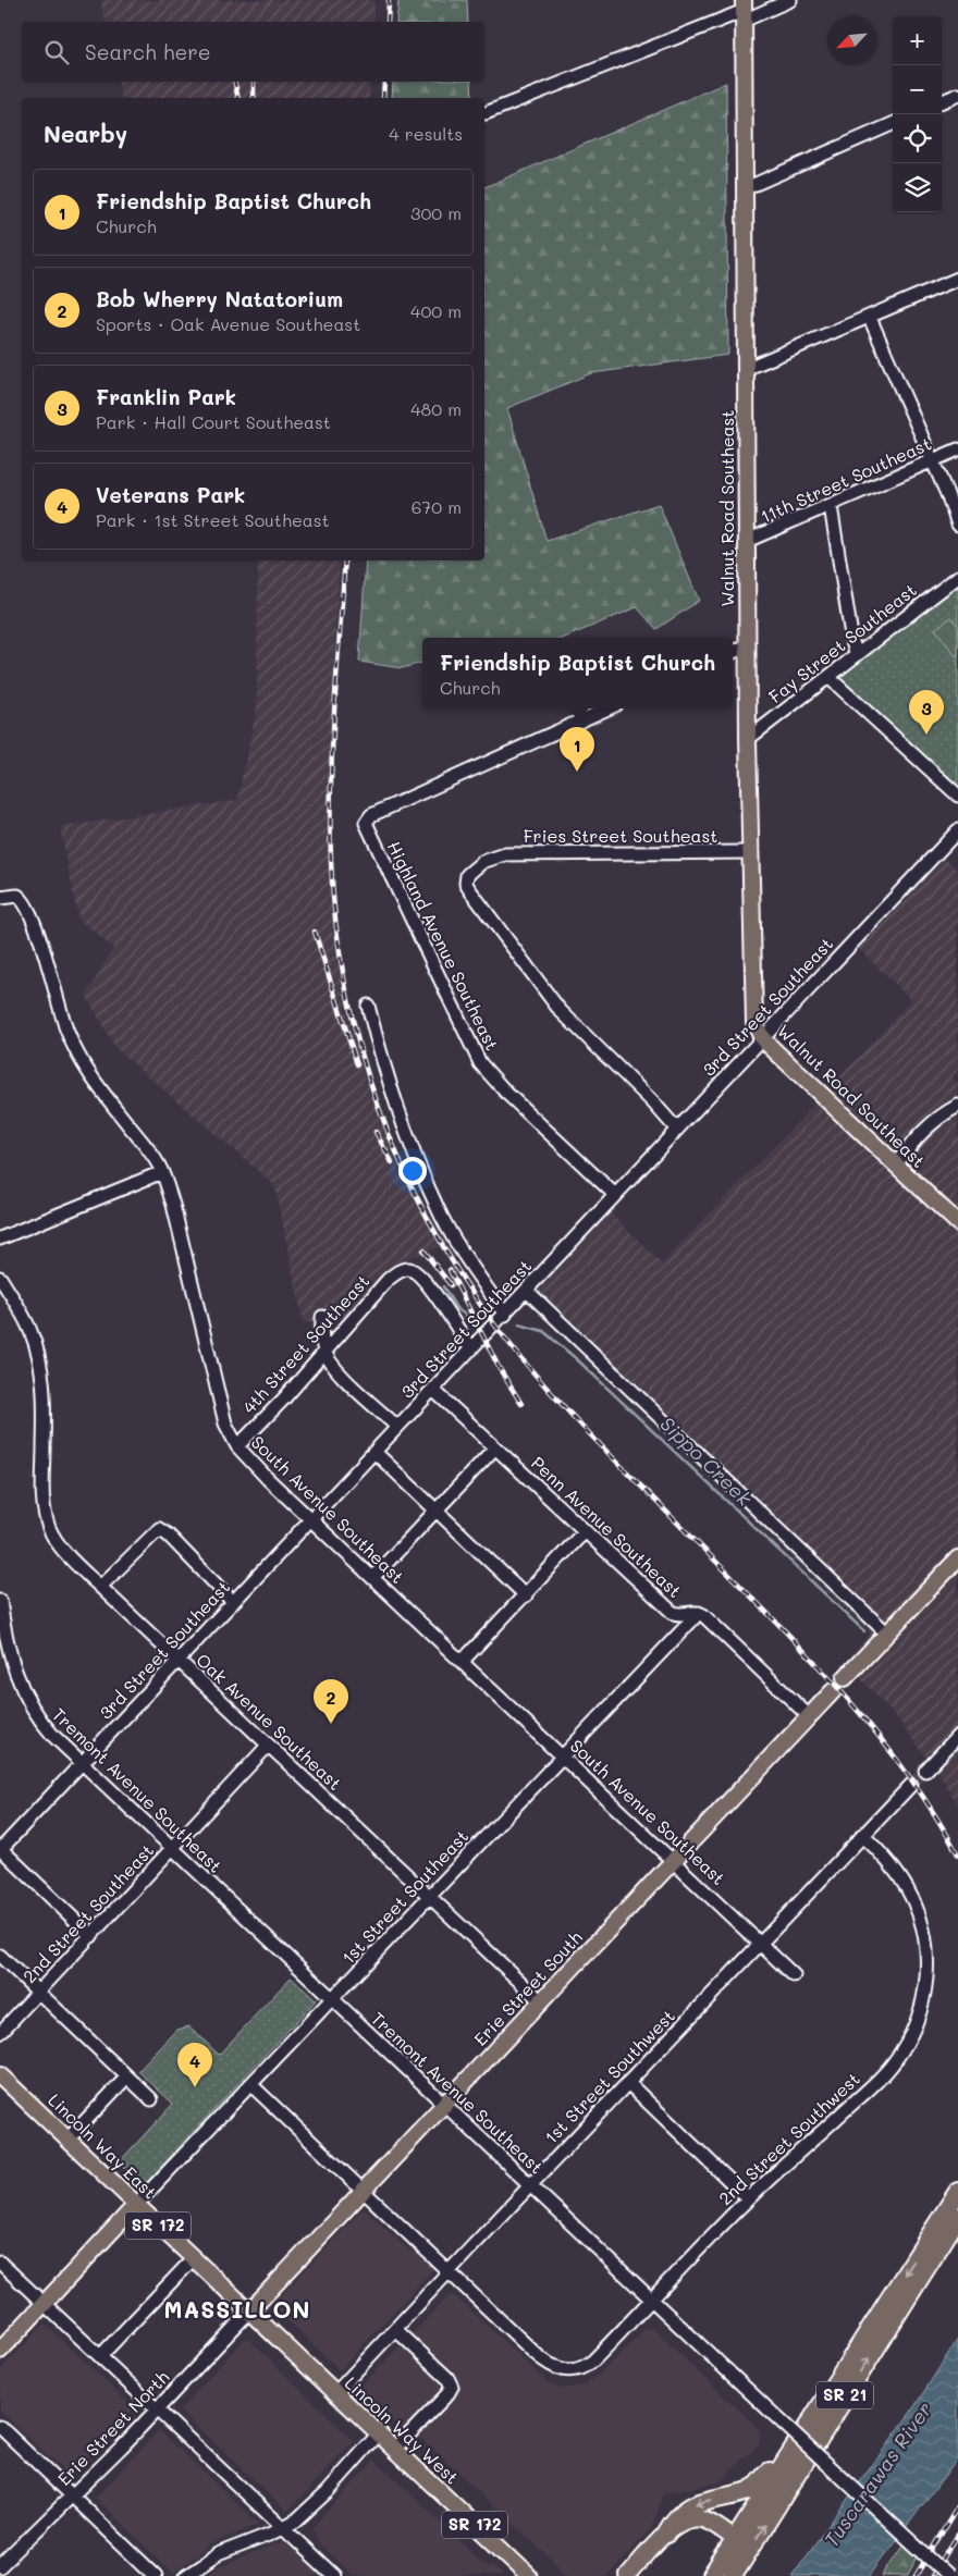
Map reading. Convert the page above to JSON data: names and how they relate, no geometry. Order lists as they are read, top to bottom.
{
  "streets": {
    "highway": ["SR 21"],
    "main road": [
      "Walnut Road Southeast",
      "Erie Street South",
      "Lincoln Way East",
      "SR 172",
      "Lincoln Way West"
    ],
    "street": [
      "11th Street Southeast",
      "Fay Street Southeast",
      "Fries Street Southeast",
      "Highland Avenue Southeast",
      "3rd Street Southeast",
      "4th Street Southeast",
      "South Avenue Southeast",
      "Penn Avenue Southeast",
      "Oak Avenue Southeast",
      "Tremont Avenue Southeast",
      "1st Street Southeast",
      "2nd Street Southeast",
      "1st Street Southwest",
      "2nd Street Southwest",
      "Erie Street North"
    ]
  },
  "crossings": [
    ["11th Street Southeast", "Walnut Road Southeast"],
    ["Walnut Road Southeast", "Fay Street Southeast"],
    ["Walnut Road Southeast", "Fries Street Southeast"],
    ["Walnut Road Southeast", "3rd Street Southeast"],
    ["Fries Street Southeast", "3rd Street Southeast"],
    ["Highland Avenue Southeast", "3rd Street Southeast"],
    ["3rd Street Southeast", "4th Street Southeast"],
    ["3rd Street Southeast", "South Avenue Southeast"],
    ["3rd Street Southeast", "Penn Avenue Southeast"],
    ["3rd Street Southeast", "Oak Avenue Southeast"],
    ["3rd Street Southeast", "Tremont Avenue Southeast"],
    ["4th Street Southeast", "South Avenue Southeast"],
    ["South Avenue Southeast", "1st Street Southeast"],
    ["South Avenue Southeast", "Erie Street South"],
    ["South Avenue Southeast", "1st Street Southwest"],
    ["Penn Avenue Southeast", "1st Street Southeast"],
    ["Oak Avenue Southeast", "1st Street Southeast"],
    ["Oak Avenue Southeast", "2nd Street Southeast"],
    ["Oak Avenue Southeast", "Erie Street South"],
    ["Tremont Avenue Southeast", "1st Street Southeast"],
    ["Tremont Avenue Southeast", "2nd Street Southeast"],
    ["Tremont Avenue Southeast", "Erie Street South"],
    ["Tremont Avenue Southeast", "1st Street Southwest"],
    ["Tremont Avenue Southeast", "2nd Street Southwest"],
    ["1st Street Southeast", "2nd Street Southwest"],
    ["1st Street Southeast", "Lincoln Way East"],
    ["Erie Street South", "2nd Street Southwest"],
    ["Erie Street South", "Lincoln Way East"],
    ["Erie Street South", "Erie Street North"],
    ["Erie Street South", "Lincoln Way West"],
    ["1st Street Southwest", "2nd Street Southwest"],
    ["1st Street Southwest", "Lincoln Way West"],
    ["Lincoln Way East", "Erie Street North"],
    ["Lincoln Way East", "Lincoln Way West"],
    ["Erie Street North", "Lincoln Way West"]
  ],
  "districts": ["MASSILLON"],
  "water": ["Sippo Creek", "Tuscarawas River"],
  "north": "bottom left",
  "page": {
    "map_buttons": ["+", "−"],
    "search": "Search here",
    "heading": ["Nearby", "4 results"],
    "list": [
      {
        "mark": "1",
        "name": "Friendship Baptist Church",
        "note": "Church",
        "value": "300 m"
      },
      {
        "mark": "2",
        "name": "Bob Wherry Natatorium",
        "note": "Sports · Oak Avenue Southeast",
        "value": "400 m"
      },
      {
        "mark": "3",
        "name": "Franklin Park",
        "note": "Park · Hall Court Southeast",
        "value": "480 m"
      },
      {
        "mark": "4",
        "name": "Veterans Park",
        "note": "Park · 1st Street Southeast",
        "value": "670 m"
      }
    ],
    "popup": ["Friendship Baptist Church", "Church"],
    "pins": [
      "3",
      "1",
      "2",
      "4"
    ]
  }
}
